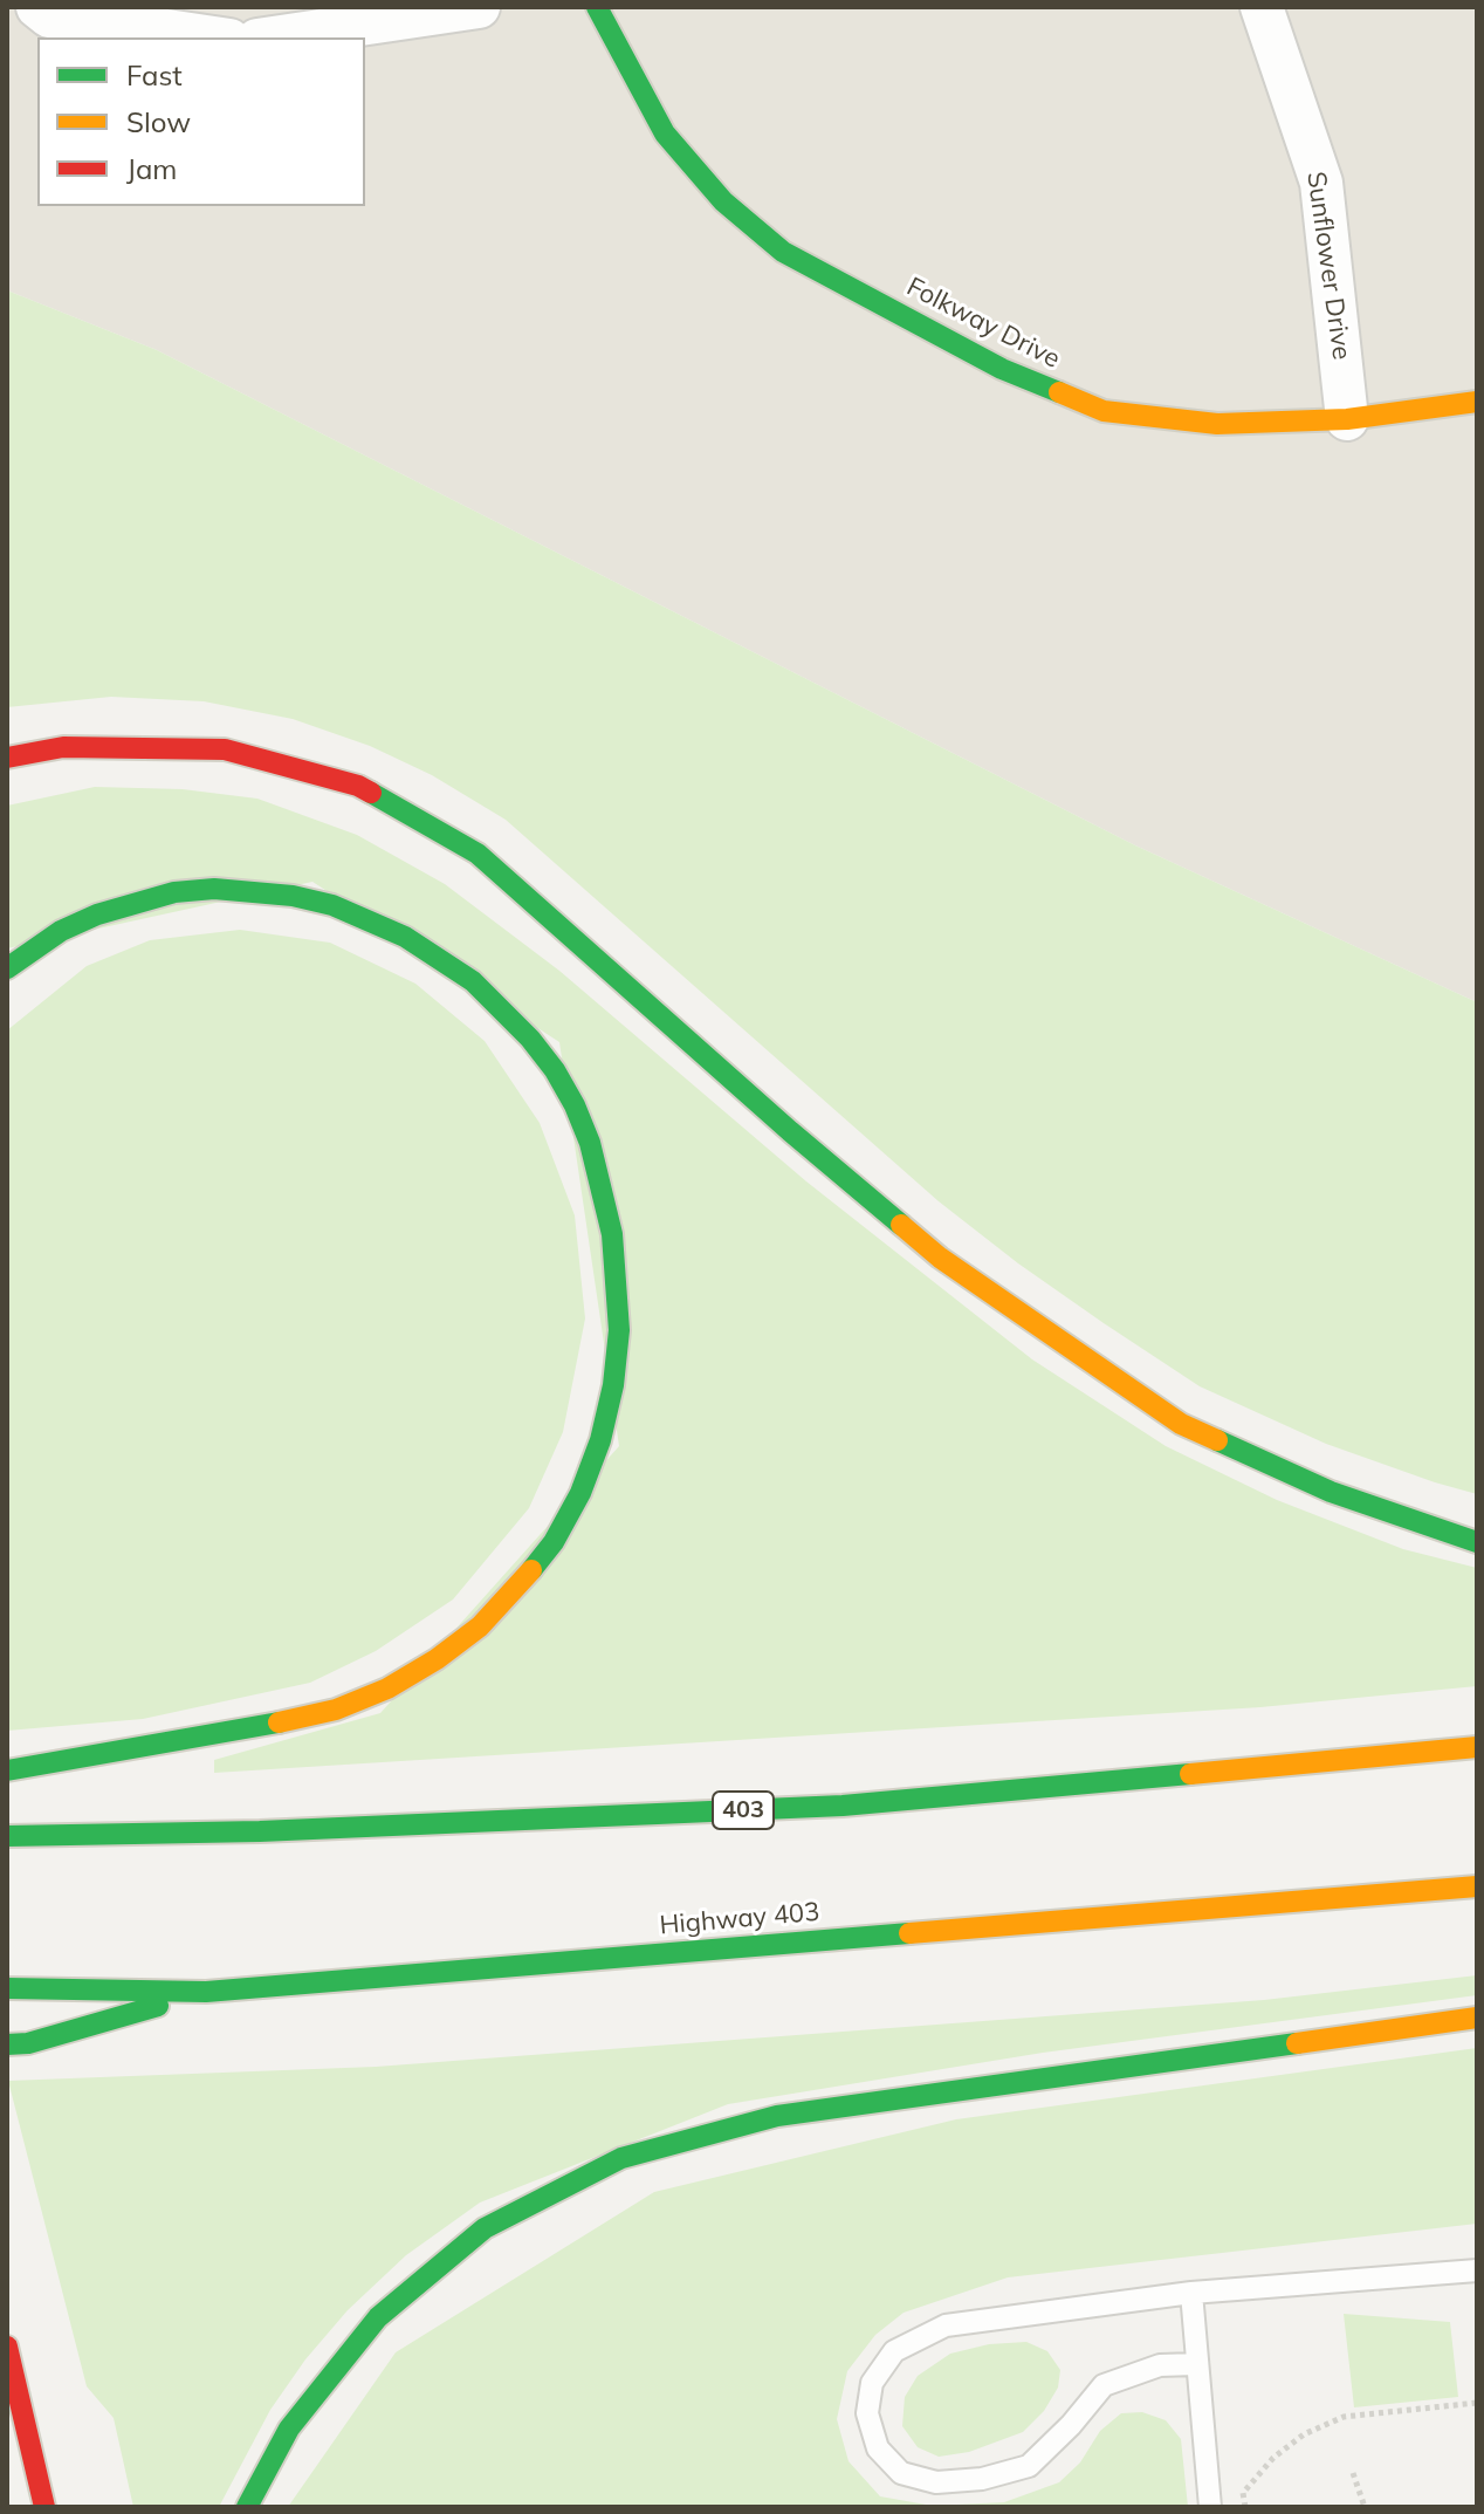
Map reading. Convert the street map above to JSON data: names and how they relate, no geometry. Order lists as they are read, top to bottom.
{
  "streets": {
    "main road": ["Folkway Drive", "403", "Highway 403"],
    "street": ["Sunflower Drive"]
  },
  "crossings": [
    ["Sunflower Drive", "Folkway Drive"]
  ],
  "legend": ["Fast", "Slow", "Jam"]
}
